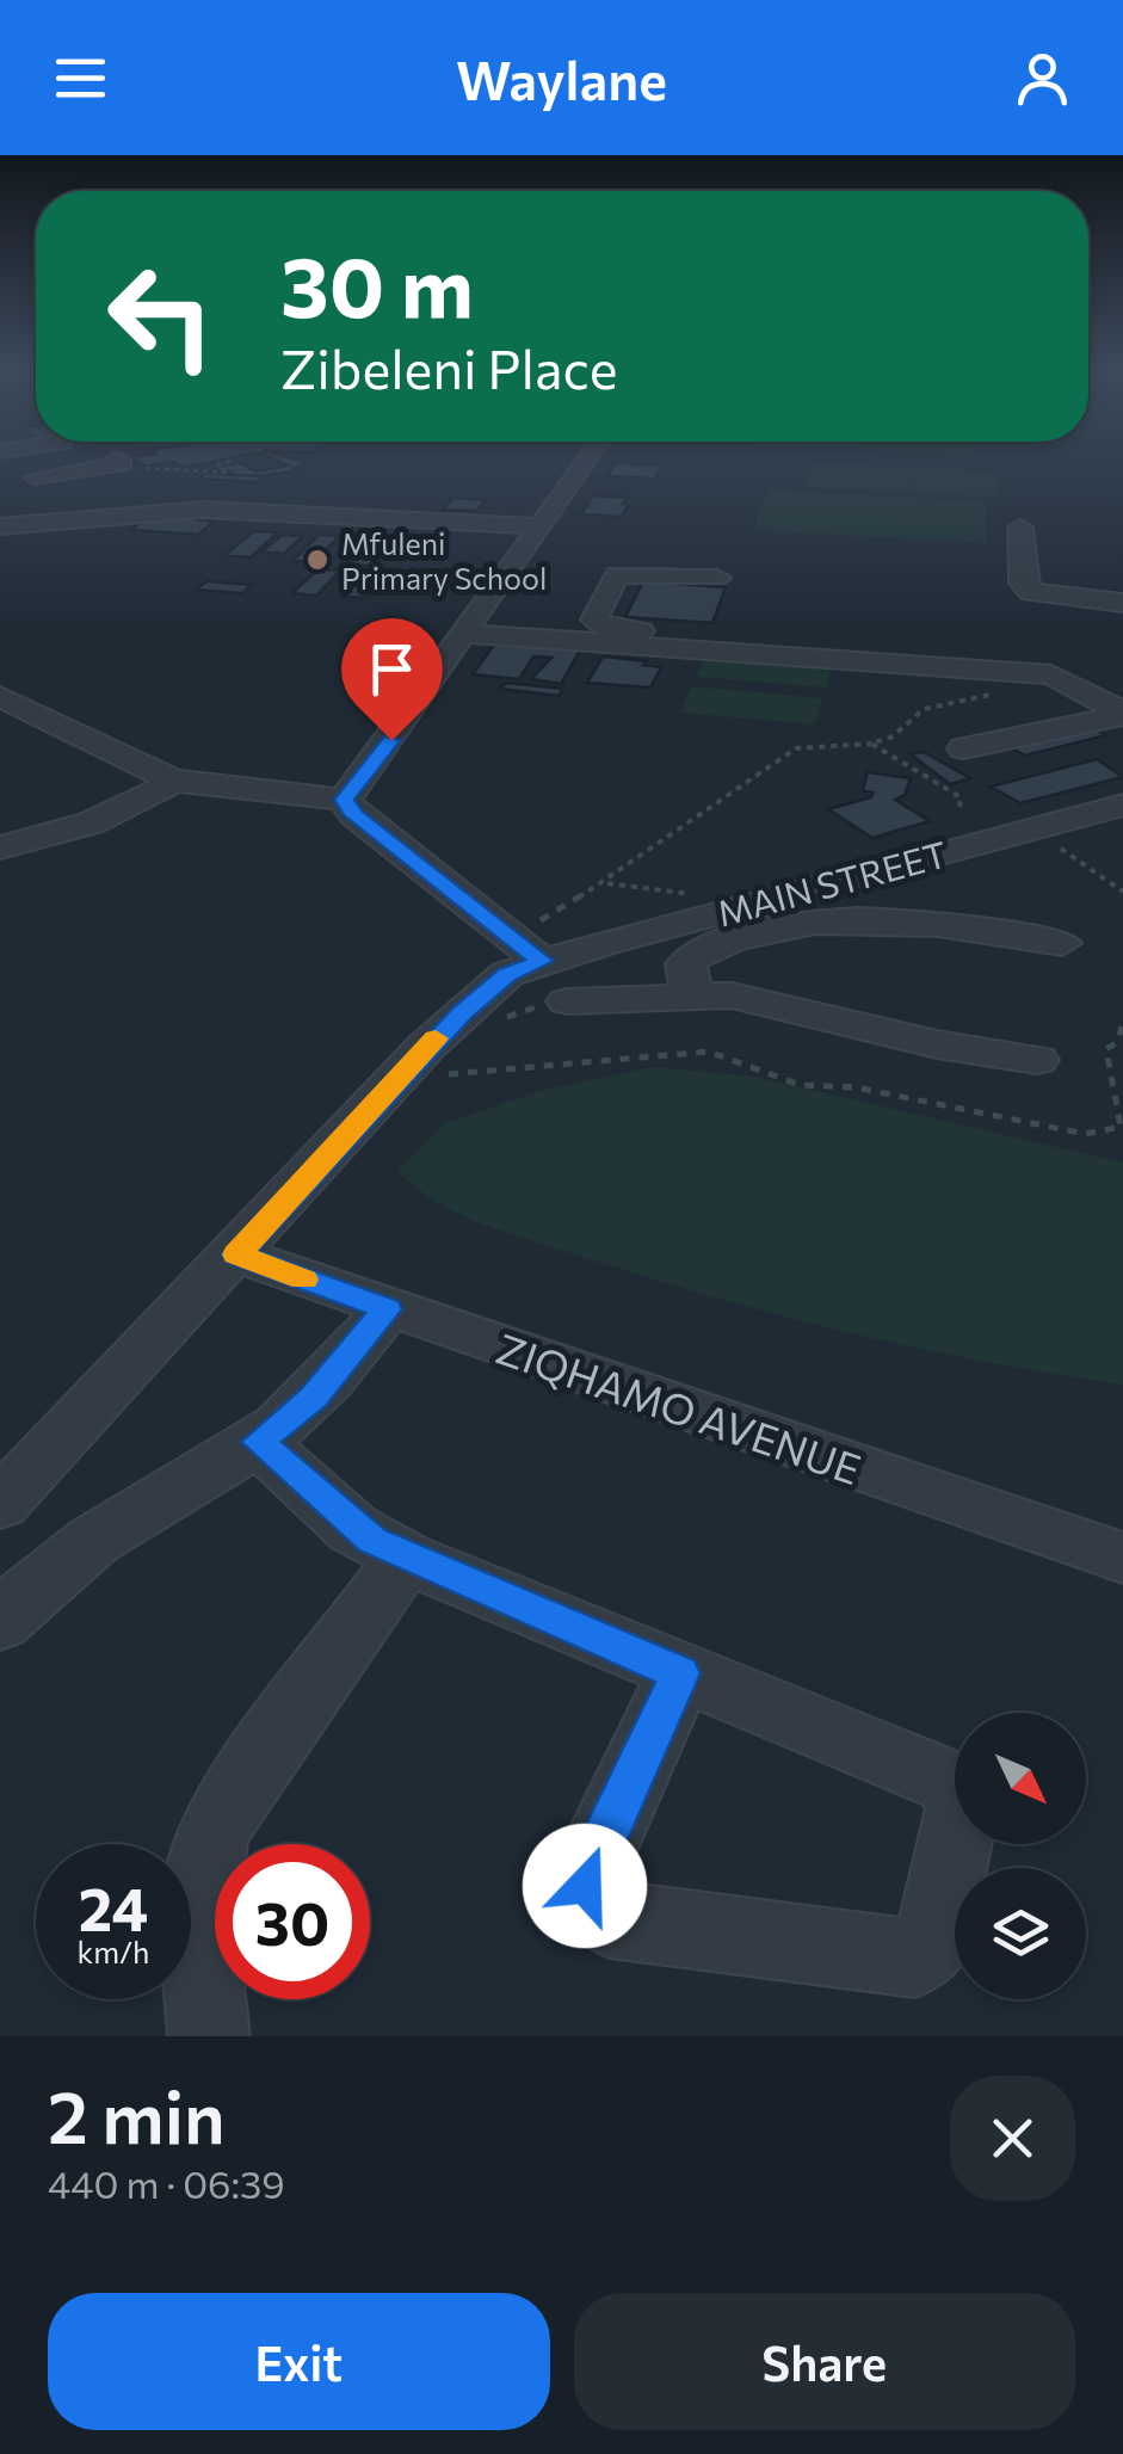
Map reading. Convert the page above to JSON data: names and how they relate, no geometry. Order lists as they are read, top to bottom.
{
  "streets": {
    "street": ["MAIN STREET", "ZIQHAMO AVENUE"]
  },
  "places": ["Mfuleni Primary School"],
  "north": "bottom right",
  "page": {
    "header": "Waylane",
    "turn": ["30 m", "Zibeleni Place"],
    "speed": "24 km/h",
    "limit": "30",
    "heading": ["2 min", "440 m · 06:39"],
    "buttons": ["Exit", "Share"]
  }
}
